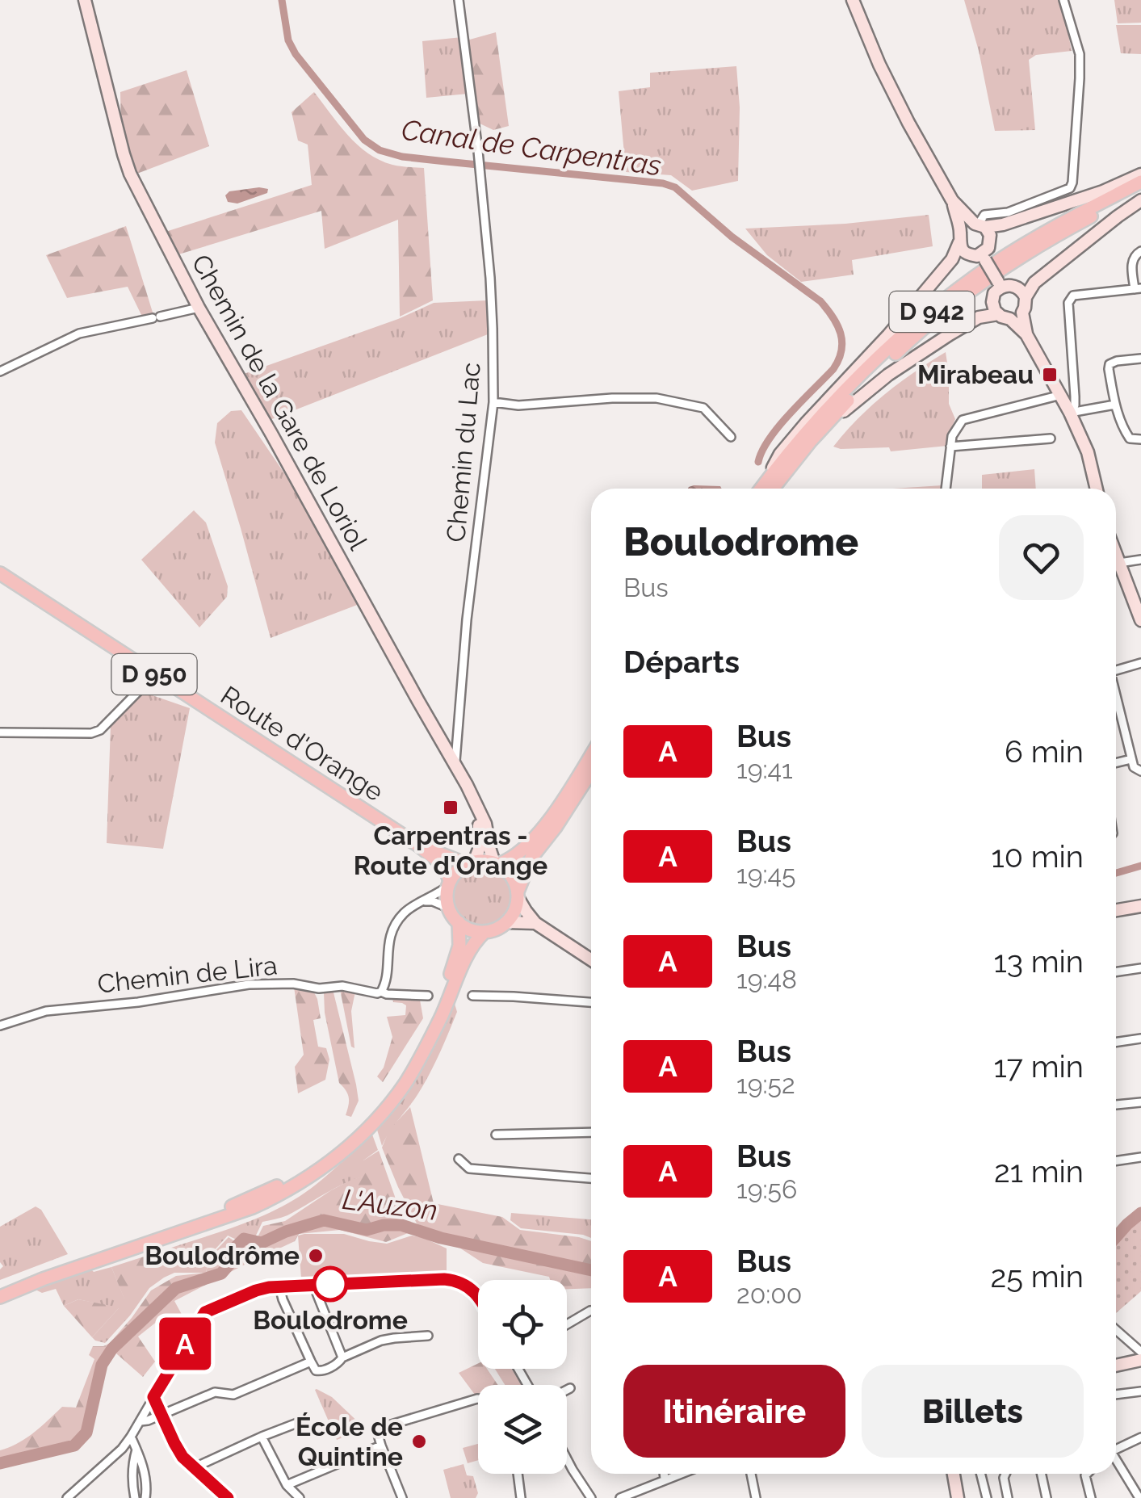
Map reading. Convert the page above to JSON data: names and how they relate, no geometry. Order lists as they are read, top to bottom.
{
  "streets": {
    "main road": [
      "D 942",
      "Chemin de la Gare de Loriol",
      "D 950",
      "Route d'Orange"
    ],
    "street": ["Chemin du Lac", "Chemin de Lira"]
  },
  "crossings": [
    ["Chemin de la Gare de Loriol", "Chemin du Lac"],
    ["Chemin de la Gare de Loriol", "D 950"],
    ["Chemin de la Gare de Loriol", "Route d'Orange"],
    ["D 950", "Route d'Orange"]
  ],
  "water": ["Canal de Carpentras", "L'Auzon"],
  "places": {
    "transit": ["Mirabeau", "Carpentras - Route d'Orange"],
    "other": ["Boulodrôme", "Boulodrome", "École de Quintine"]
  },
  "lines": ["bus line A"],
  "page": {
    "on_map": "A",
    "heading": [
      ["Boulodrome", "Bus"],
      "Départs"
    ],
    "list": [
      {
        "mark": "A",
        "name": "Bus",
        "note": "19:41",
        "value": "6 min"
      },
      {
        "mark": "A",
        "name": "Bus",
        "note": "19:45",
        "value": "10 min"
      },
      {
        "mark": "A",
        "name": "Bus",
        "note": "19:48",
        "value": "13 min"
      },
      {
        "mark": "A",
        "name": "Bus",
        "note": "19:52",
        "value": "17 min"
      },
      {
        "mark": "A",
        "name": "Bus",
        "note": "19:56",
        "value": "21 min"
      },
      {
        "mark": "A",
        "name": "Bus",
        "note": "20:00",
        "value": "25 min"
      }
    ],
    "buttons": ["Itinéraire", "Billets"]
  }
}
